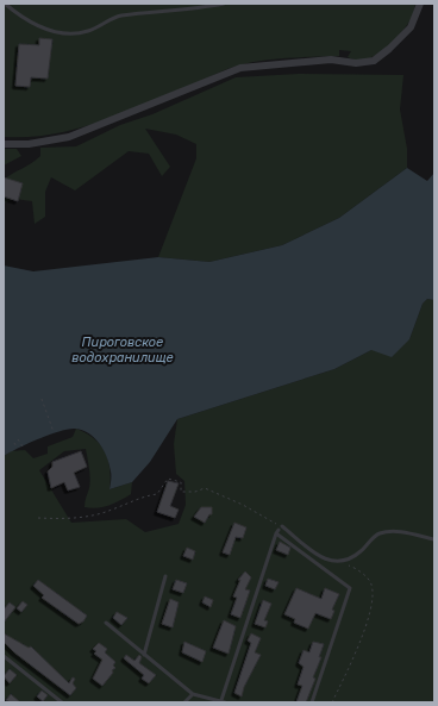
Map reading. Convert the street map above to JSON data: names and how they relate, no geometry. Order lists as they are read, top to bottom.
{
  "water": ["Пироговское водохранилище"]
}
